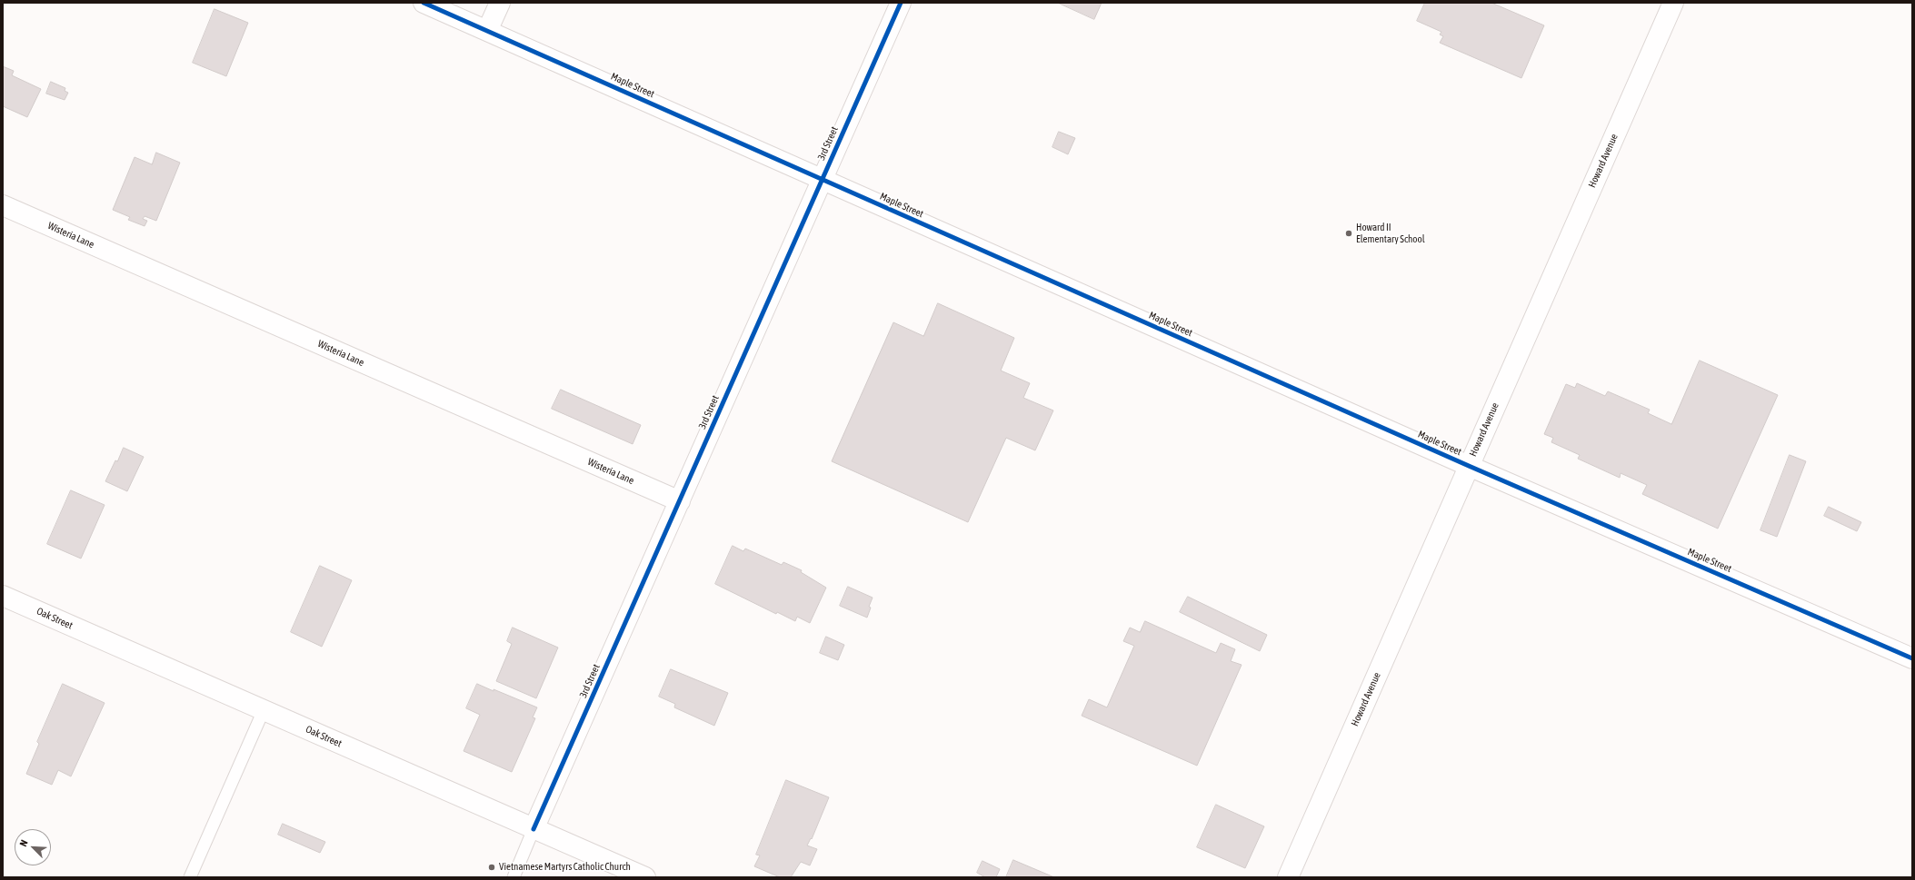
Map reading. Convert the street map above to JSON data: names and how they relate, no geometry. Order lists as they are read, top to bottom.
{
  "streets": {
    "street": [
      "Maple Street",
      "3rd Street",
      "Howard Avenue",
      "Wisteria Lane",
      "Oak Street"
    ]
  },
  "crossings": [
    ["Maple Street", "3rd Street"],
    ["Maple Street", "Howard Avenue"],
    ["3rd Street", "Wisteria Lane"],
    ["3rd Street", "Oak Street"]
  ],
  "places": ["Howard II Elementary School", "Vietnamese Martyrs Catholic Church"],
  "north": "top left"
}
